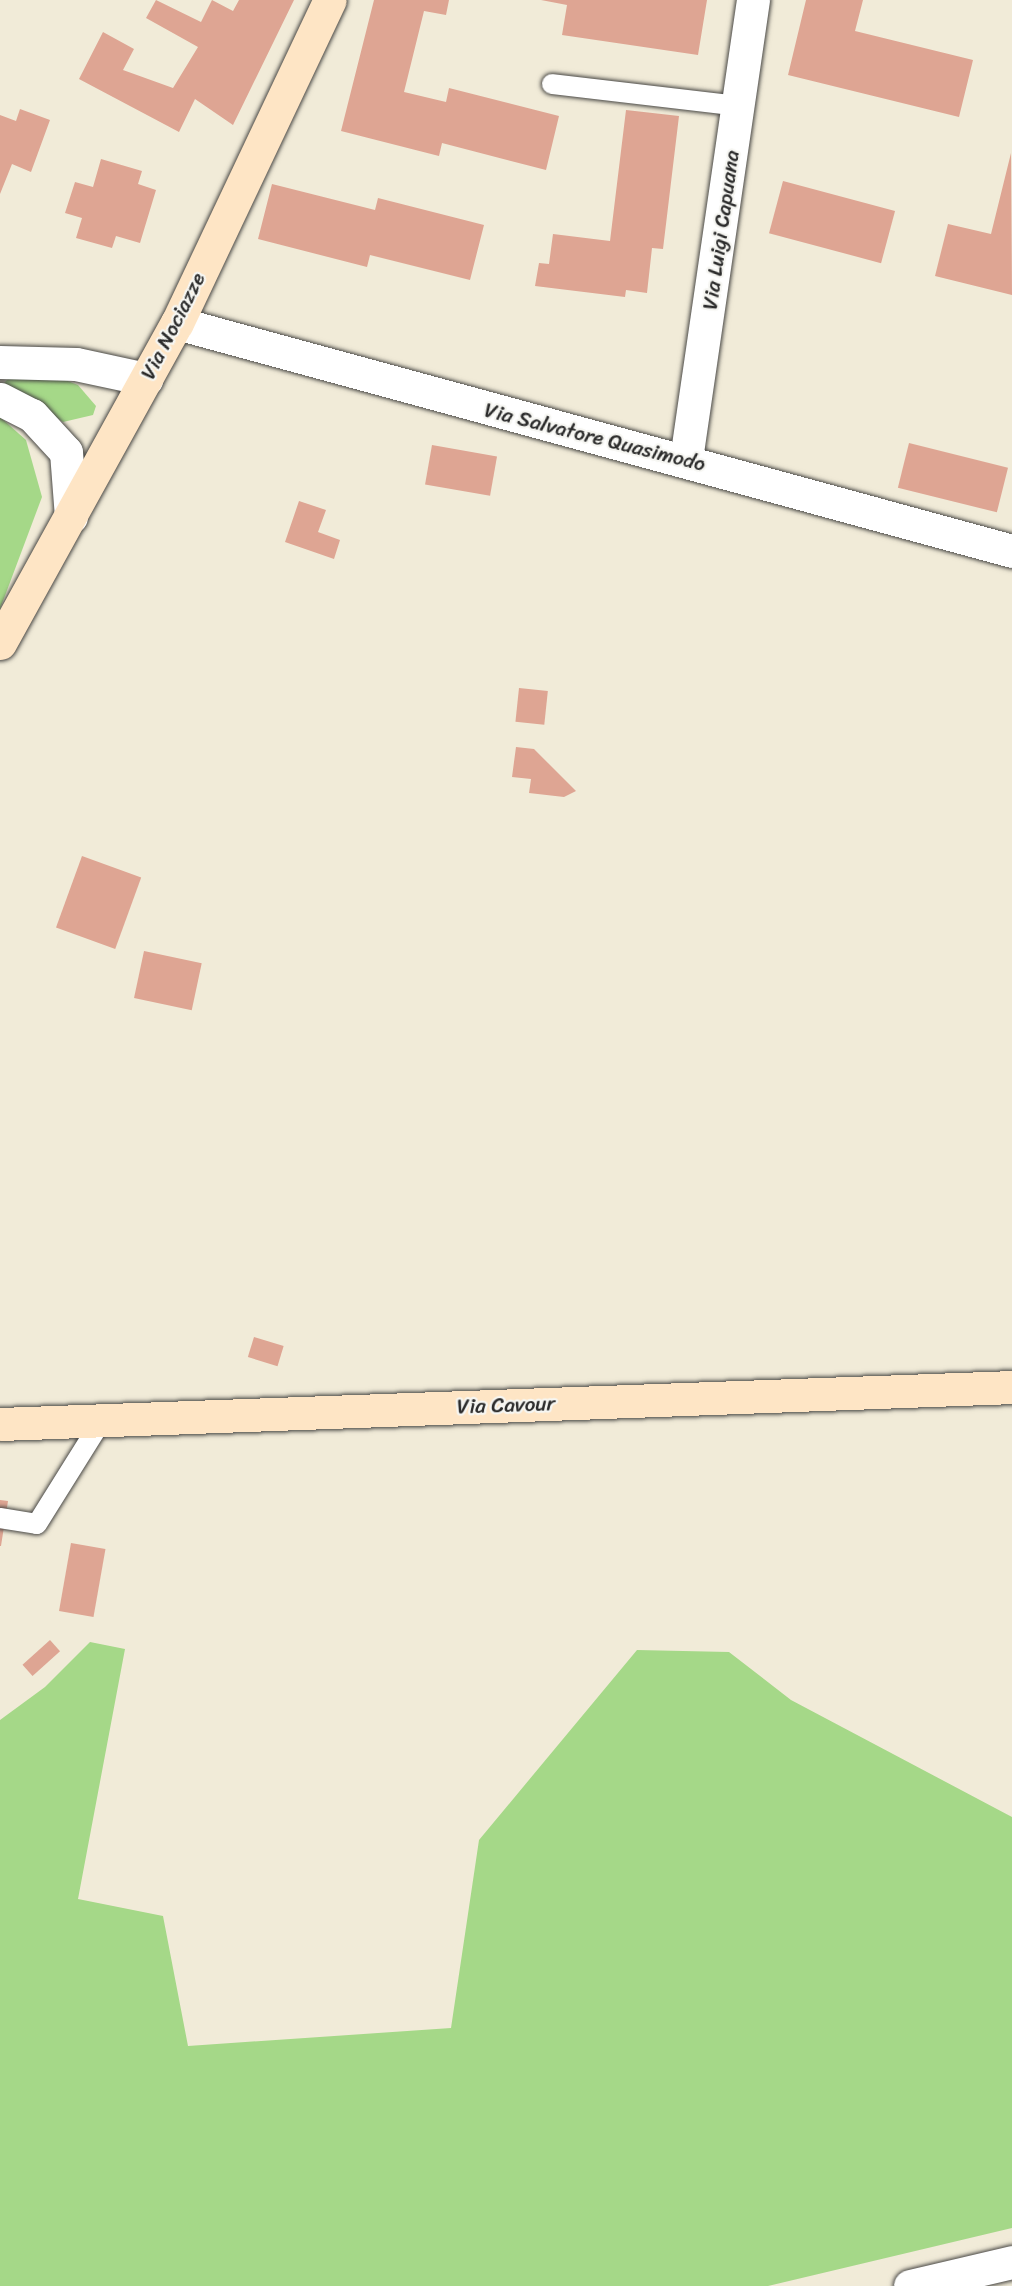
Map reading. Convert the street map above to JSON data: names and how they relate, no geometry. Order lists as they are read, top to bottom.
{
  "streets": {
    "street": [
      "Via Luigi Capuana",
      "Via Nociazze",
      "Via Salvatore Quasimodo",
      "Via Cavour"
    ]
  },
  "crossings": [
    ["Via Luigi Capuana", "Via Salvatore Quasimodo"],
    ["Via Nociazze", "Via Salvatore Quasimodo"]
  ]
}
